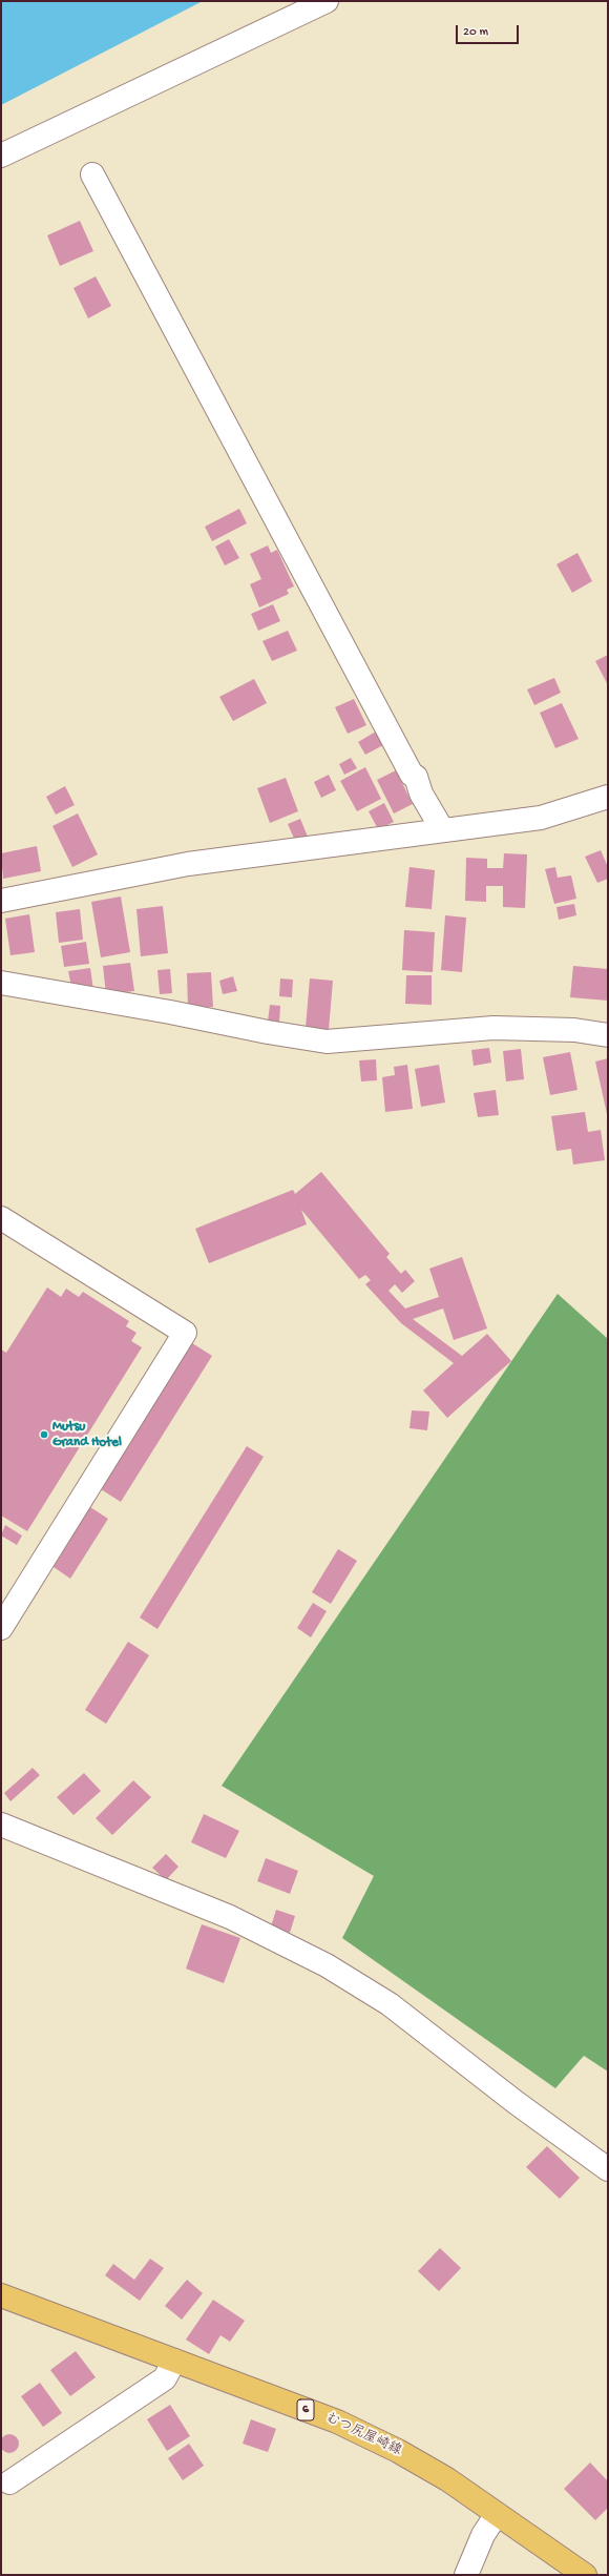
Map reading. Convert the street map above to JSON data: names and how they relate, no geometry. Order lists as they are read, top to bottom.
{
  "streets": {
    "main road": ["6", "むつ尻屋崎線"]
  },
  "places": ["Mutsu Grand Hotel"],
  "scale_bar": "20 m"
}
